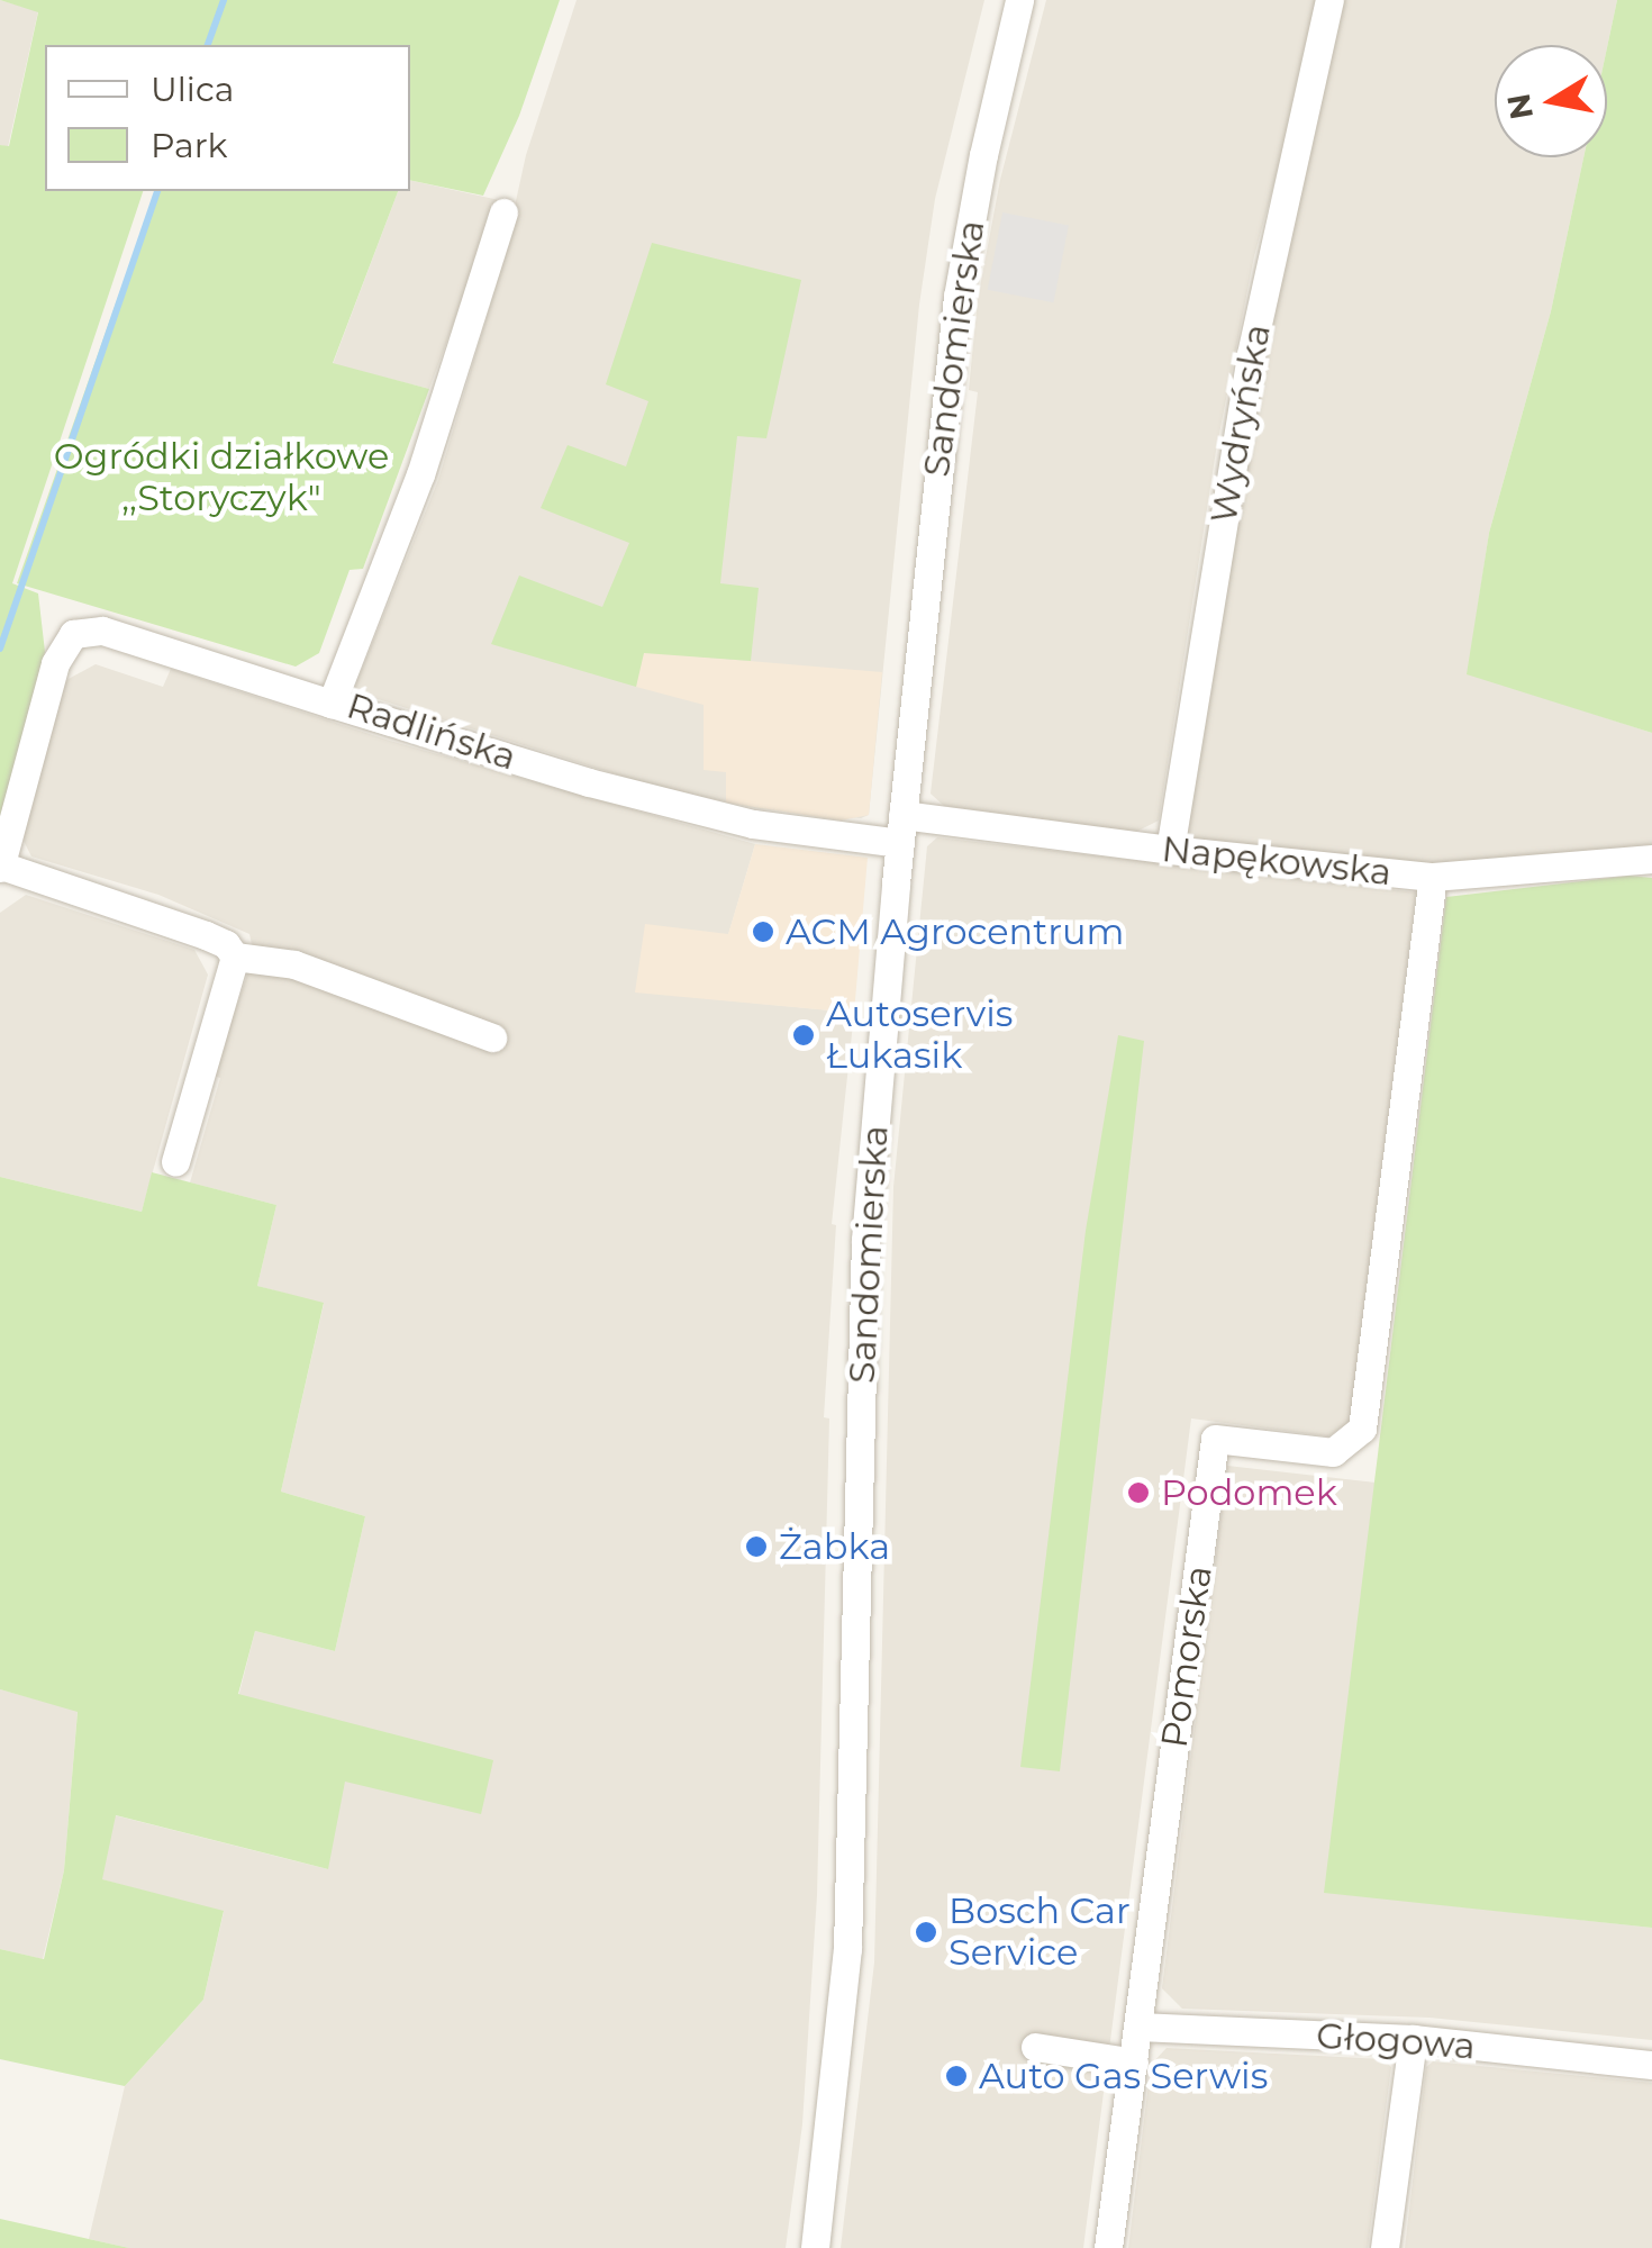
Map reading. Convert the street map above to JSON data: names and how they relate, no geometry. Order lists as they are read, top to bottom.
{
  "streets": {
    "street": [
      "Sandomierska",
      "Wydryńska",
      "Radlińska",
      "Napękowska",
      "Pomorska",
      "Głogowa"
    ]
  },
  "crossings": [
    ["Sandomierska", "Radlińska"],
    ["Sandomierska", "Napękowska"],
    ["Wydryńska", "Napękowska"],
    ["Radlińska", "Napękowska"],
    ["Napękowska", "Pomorska"],
    ["Pomorska", "Głogowa"]
  ],
  "parks": ["Ogródki działkowe ,,Storyczyk\""],
  "places": [
    "ACM Agrocentrum",
    "Autoservis Łukasik",
    "Podomek",
    "Żabka",
    "Bosch Car Service",
    "Auto Gas Serwis"
  ],
  "legend": ["Ulica", "Park"],
  "north": "left"
}
